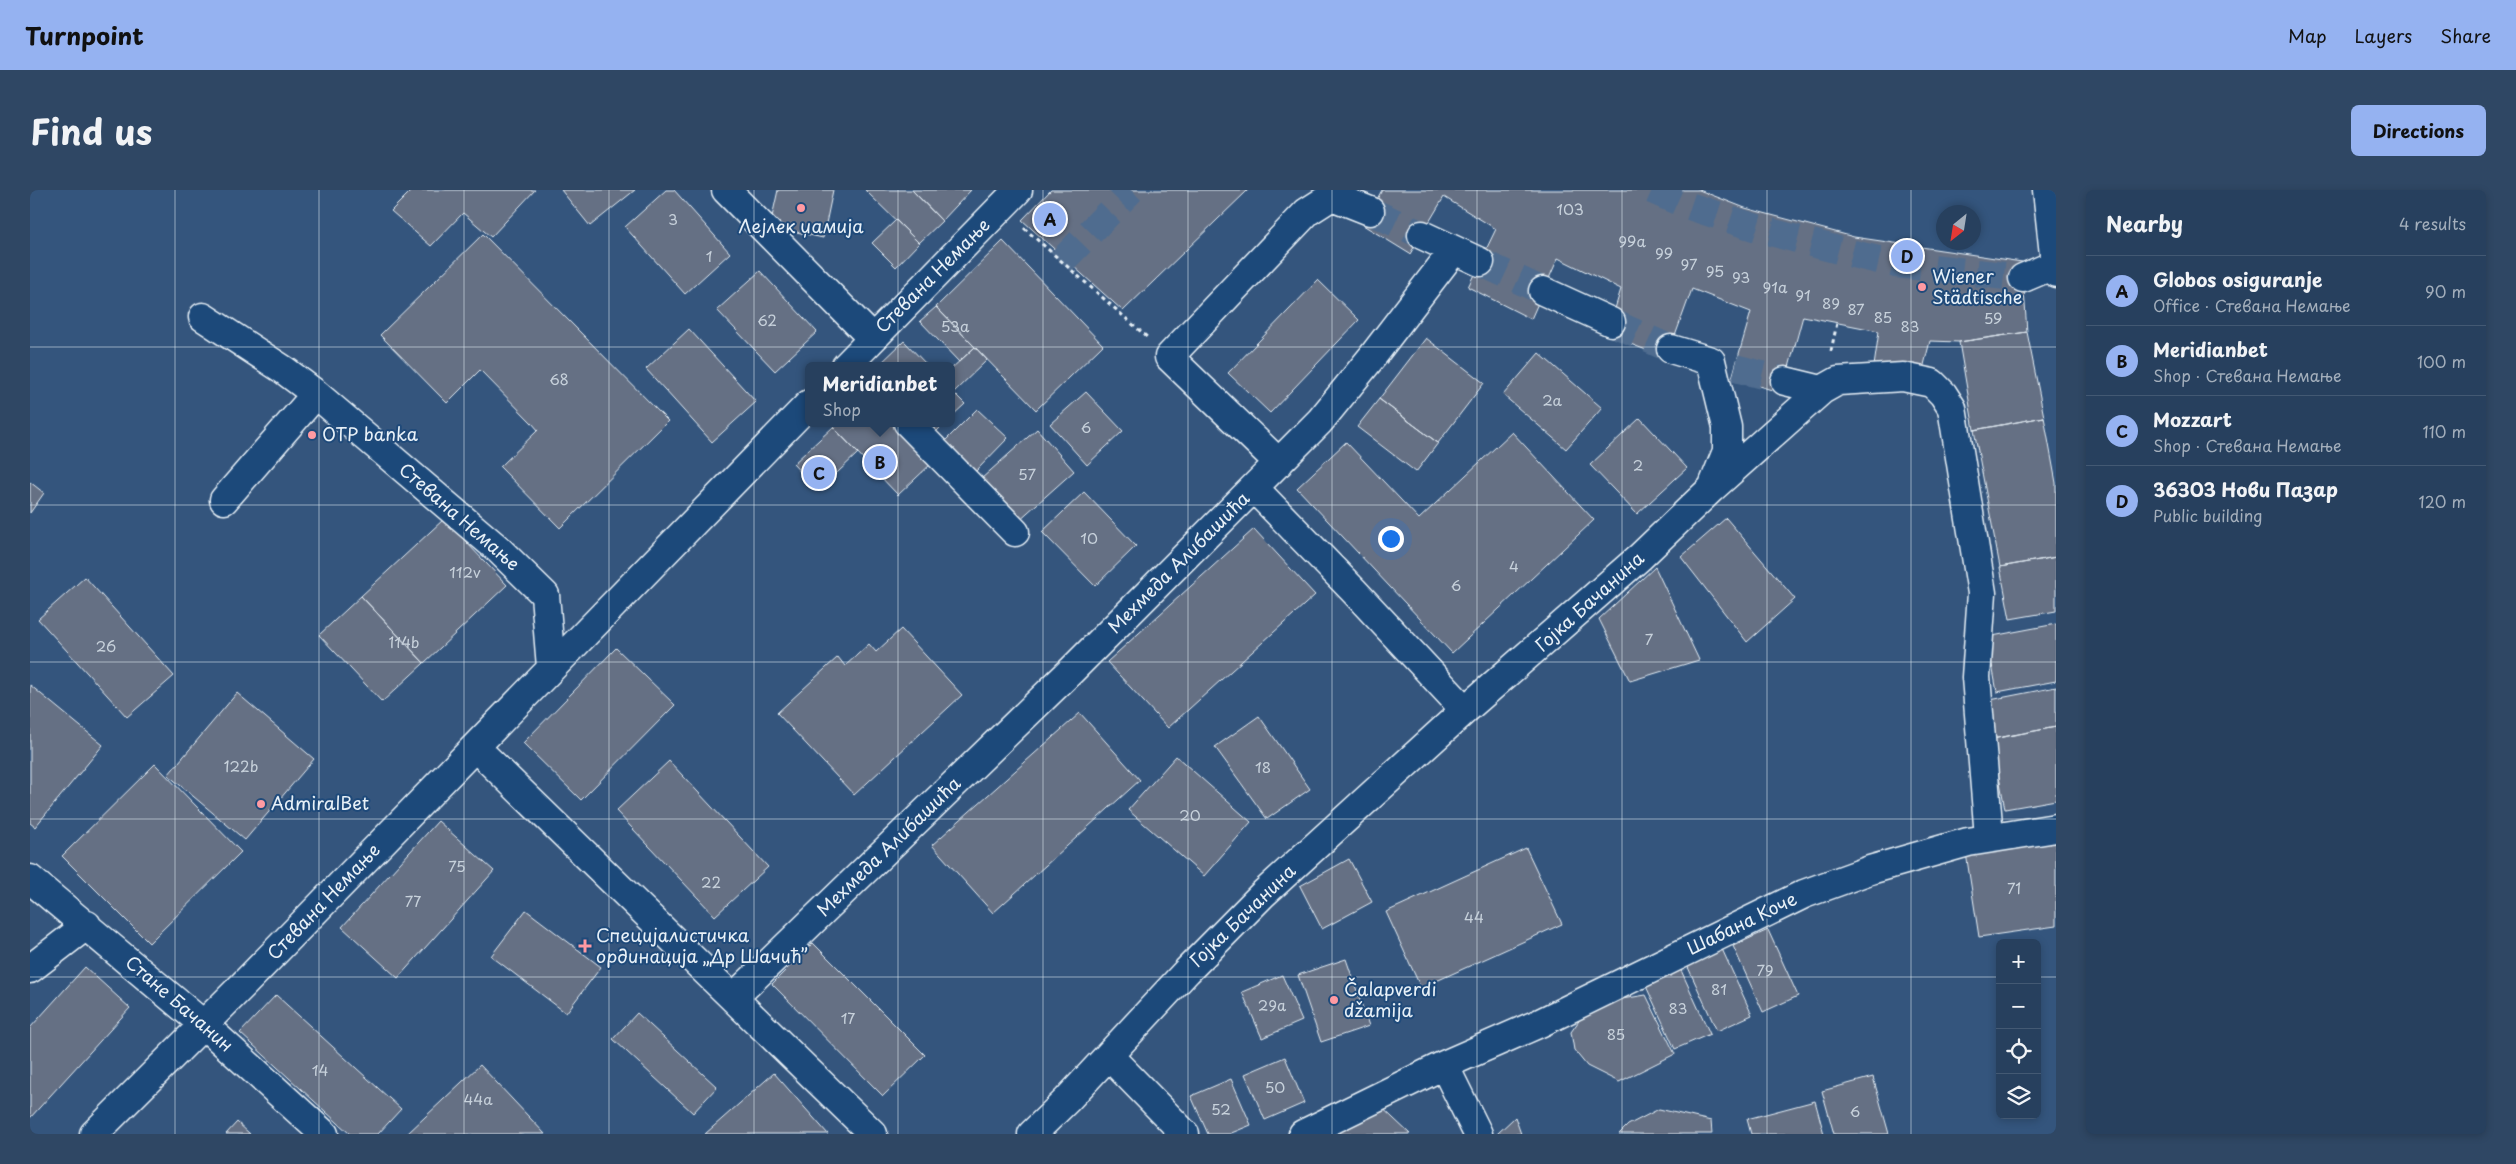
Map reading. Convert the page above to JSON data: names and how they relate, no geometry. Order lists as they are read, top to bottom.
{
  "streets": {
    "street": [
      "Стевана Немање",
      "Мехмеда Алибашића",
      "Гојка Бачанина",
      "Шабана Коче",
      "Стане Бачанин"
    ]
  },
  "crossings": [
    ["Стевана Немање", "Стане Бачанин"],
    ["Гојка Бачанина", "Шабана Коче"]
  ],
  "places": {
    "other": [
      "Лејлек џамија",
      "Wiener Städtische",
      "OTP banka",
      "AdmiralBet",
      "Čalapverdi džamija"
    ],
    "health": ["Специјалистичка ординација „Др Шачић”"]
  },
  "house_numbers": [
    "103",
    "3",
    "99a",
    "99",
    "1",
    "97",
    "95",
    "93",
    "91a",
    "91",
    "89",
    "87",
    "85",
    "59",
    "62",
    "53a",
    "83",
    "68",
    "2a",
    "6",
    "2",
    "57",
    "10",
    "4",
    "112v",
    "6",
    "7",
    "114b",
    "26",
    "122b",
    "18",
    "20",
    "75",
    "22",
    "71",
    "77",
    "44",
    "79",
    "81",
    "29a",
    "83",
    "17",
    "85",
    "14",
    "50",
    "44a",
    "52",
    "6"
  ],
  "north": "bottom left",
  "page": {
    "header": "Turnpoint",
    "nav": ["Map", "Layers", "Share"],
    "title": "Find us",
    "buttons": "Directions",
    "heading": ["Nearby", "4 results"],
    "pins": [
      "A",
      "D",
      "B",
      "C"
    ],
    "list": [
      {
        "mark": "A",
        "name": "Globos osiguranje",
        "note": "Office · Стевана Немање",
        "value": "90 m"
      },
      {
        "mark": "B",
        "name": "Meridianbet",
        "note": "Shop · Стевана Немање",
        "value": "100 m"
      },
      {
        "mark": "C",
        "name": "Mozzart",
        "note": "Shop · Стевана Немање",
        "value": "110 m"
      },
      {
        "mark": "D",
        "name": "36303 Нови Пазар",
        "note": "Public building",
        "value": "120 m"
      }
    ],
    "popup": ["Meridianbet", "Shop"],
    "map_buttons": ["+", "−"]
  }
}
